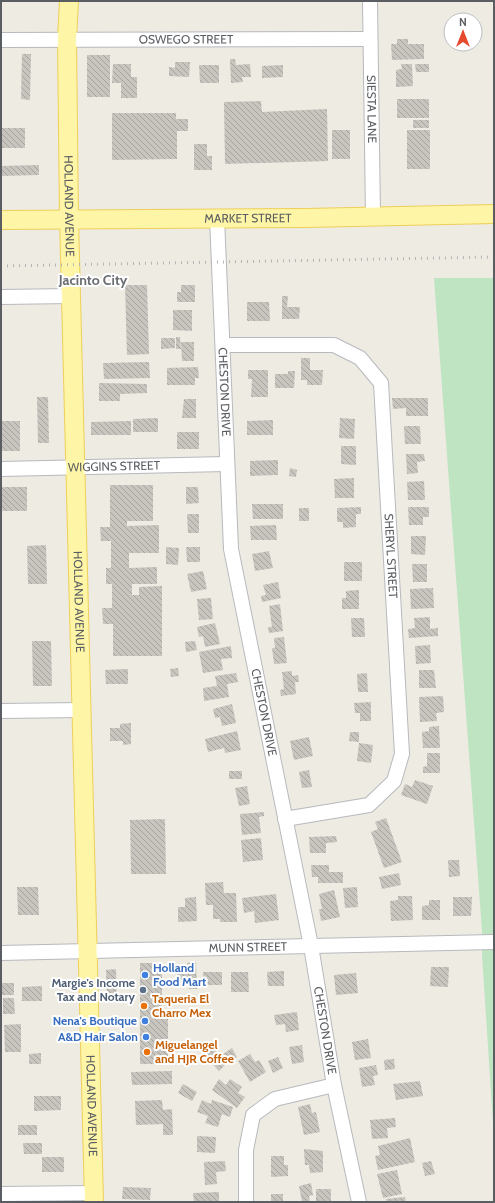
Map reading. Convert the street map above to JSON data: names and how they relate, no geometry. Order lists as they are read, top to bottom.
{
  "streets": {
    "main road": ["HOLLAND AVENUE", "MARKET STREET"],
    "street": [
      "OSWEGO STREET",
      "SIESTA LANE",
      "CHESTON DRIVE",
      "WIGGINS STREET",
      "SHERYL STREET",
      "MUNN STREET"
    ]
  },
  "crossings": [
    ["OSWEGO STREET", "SIESTA LANE"],
    ["OSWEGO STREET", "HOLLAND AVENUE"],
    ["SIESTA LANE", "MARKET STREET"],
    ["HOLLAND AVENUE", "MARKET STREET"],
    ["HOLLAND AVENUE", "WIGGINS STREET"],
    ["HOLLAND AVENUE", "MUNN STREET"],
    ["MARKET STREET", "CHESTON DRIVE"],
    ["CHESTON DRIVE", "WIGGINS STREET"],
    ["CHESTON DRIVE", "SHERYL STREET"],
    ["CHESTON DRIVE", "MUNN STREET"]
  ],
  "districts": ["Jacinto City"],
  "places": [
    "Holland Food Mart",
    "Margie's Income Tax and Notary",
    "Taqueria El Charro Mex",
    "Nena's Boutique",
    "A&D Hair Salon",
    "Miguelangel and HJR Coffee"
  ],
  "north": "top"
}
